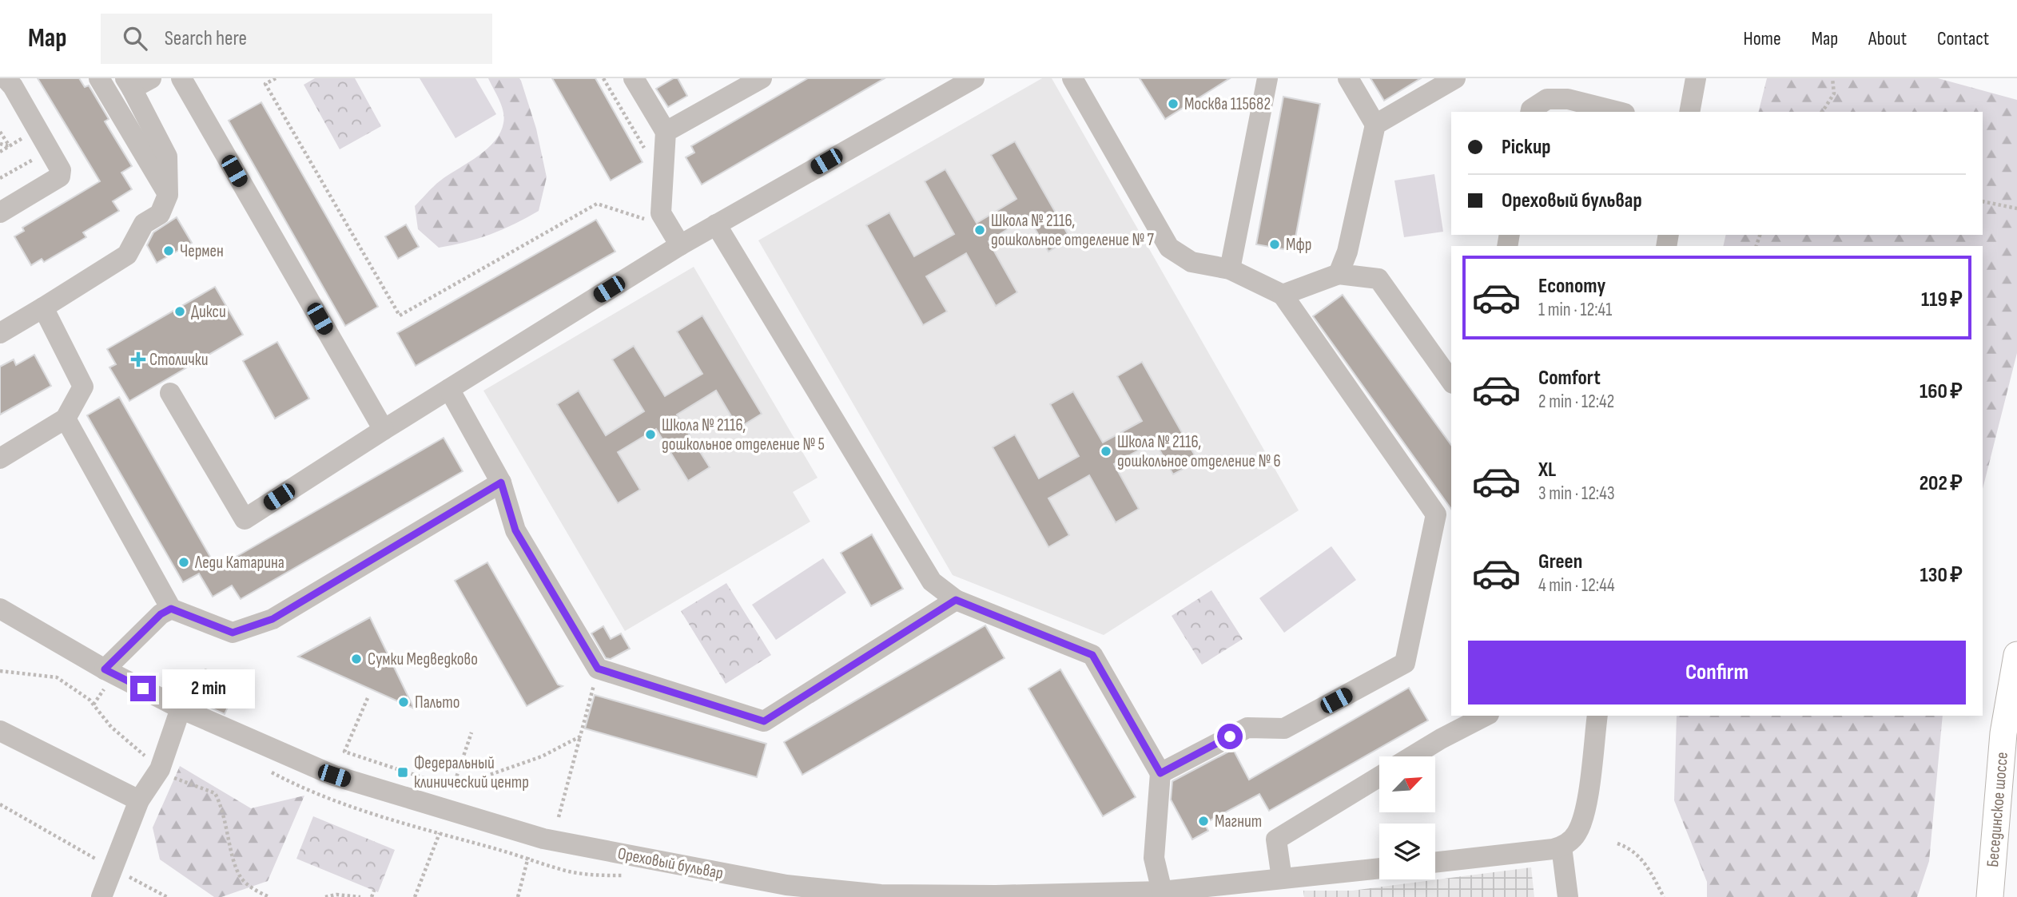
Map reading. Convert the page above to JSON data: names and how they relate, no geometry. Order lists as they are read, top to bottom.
{
  "streets": {
    "main road": ["Бесединское шоссе"],
    "street": ["Ореховый бульвар"]
  },
  "places": {
    "other": [
      "Москва 115682",
      "Школа № 2116, дошкольное отделение № 7",
      "Мфр",
      "Чермен",
      "Дикси",
      "Школа № 2116, дошкольное отделение № 5",
      "Школа № 2116, дошкольное отделение № 6",
      "Леди Катарина",
      "Сумки Медведково",
      "Пальто",
      "Магнит"
    ],
    "health": ["Столички"],
    "transit": ["Федеральный клинический центр"]
  },
  "north": "top right",
  "page": {
    "header": "Map",
    "search": "Search here",
    "nav": [
      "Home",
      "Map",
      "About",
      "Contact"
    ],
    "banner": ["Pickup", "Ореховый бульвар"],
    "list": [
      {
        "name": "Economy",
        "note": "1 min · 12:41",
        "value": "119 ₽"
      },
      {
        "name": "Comfort",
        "note": "2 min · 12:42",
        "value": "160 ₽"
      },
      {
        "name": "XL",
        "note": "3 min · 12:43",
        "value": "202 ₽"
      },
      {
        "name": "Green",
        "note": "4 min · 12:44",
        "value": "130 ₽"
      }
    ],
    "buttons": "Confirm",
    "bubble": "2 min"
  }
}
